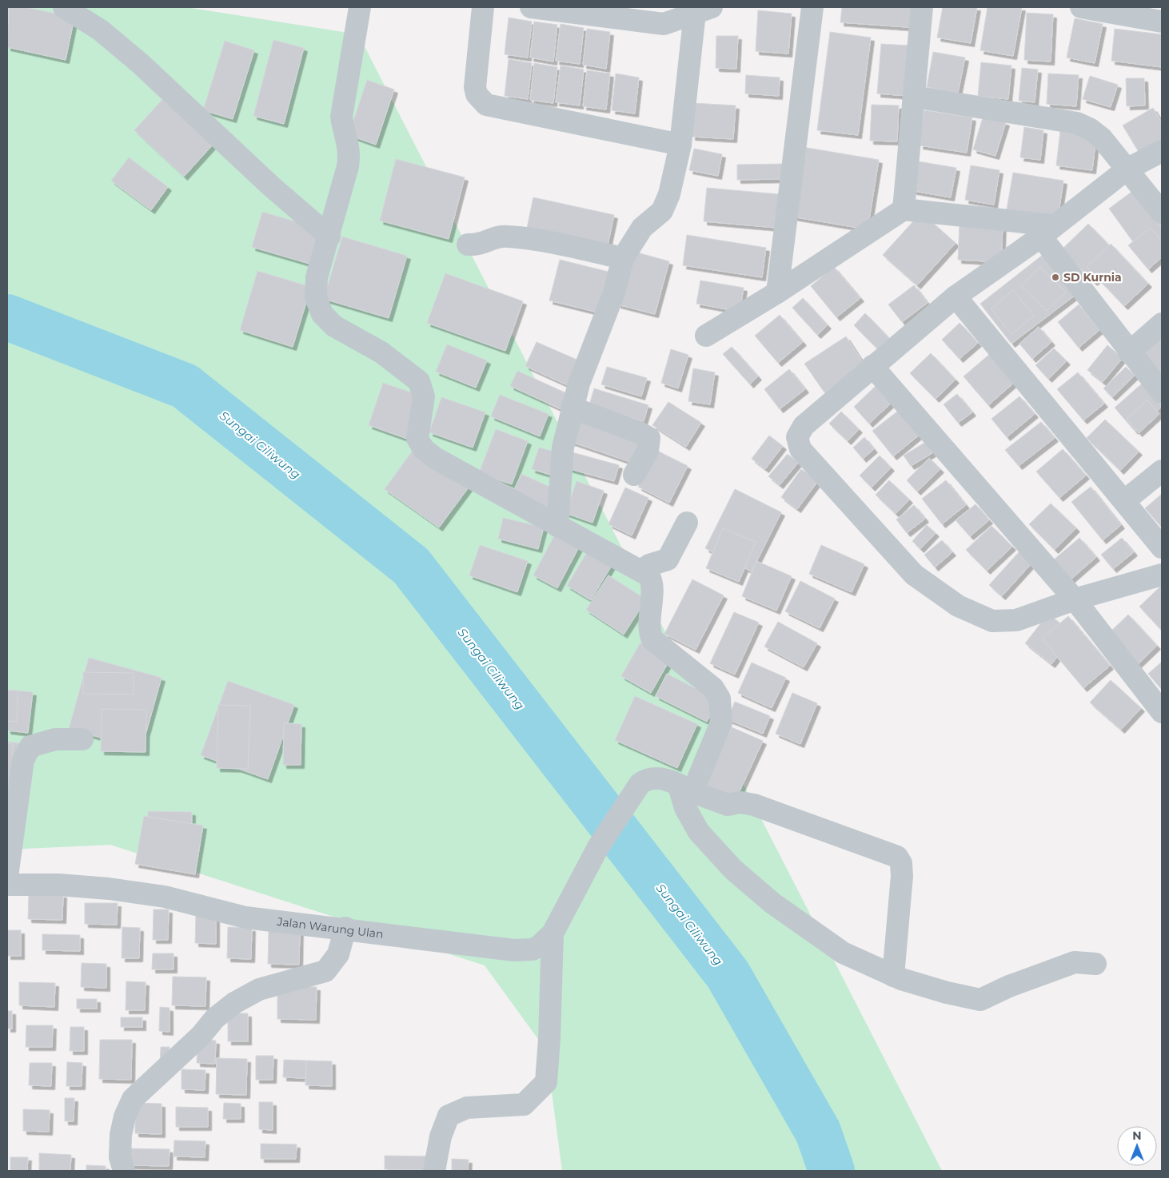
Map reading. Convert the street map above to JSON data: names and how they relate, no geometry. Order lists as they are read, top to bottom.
{
  "streets": {
    "street": ["Jalan Warung Ulan"]
  },
  "water": ["Sungai Ciliwung"],
  "places": ["SD Kurnia"],
  "north": "top"
}
